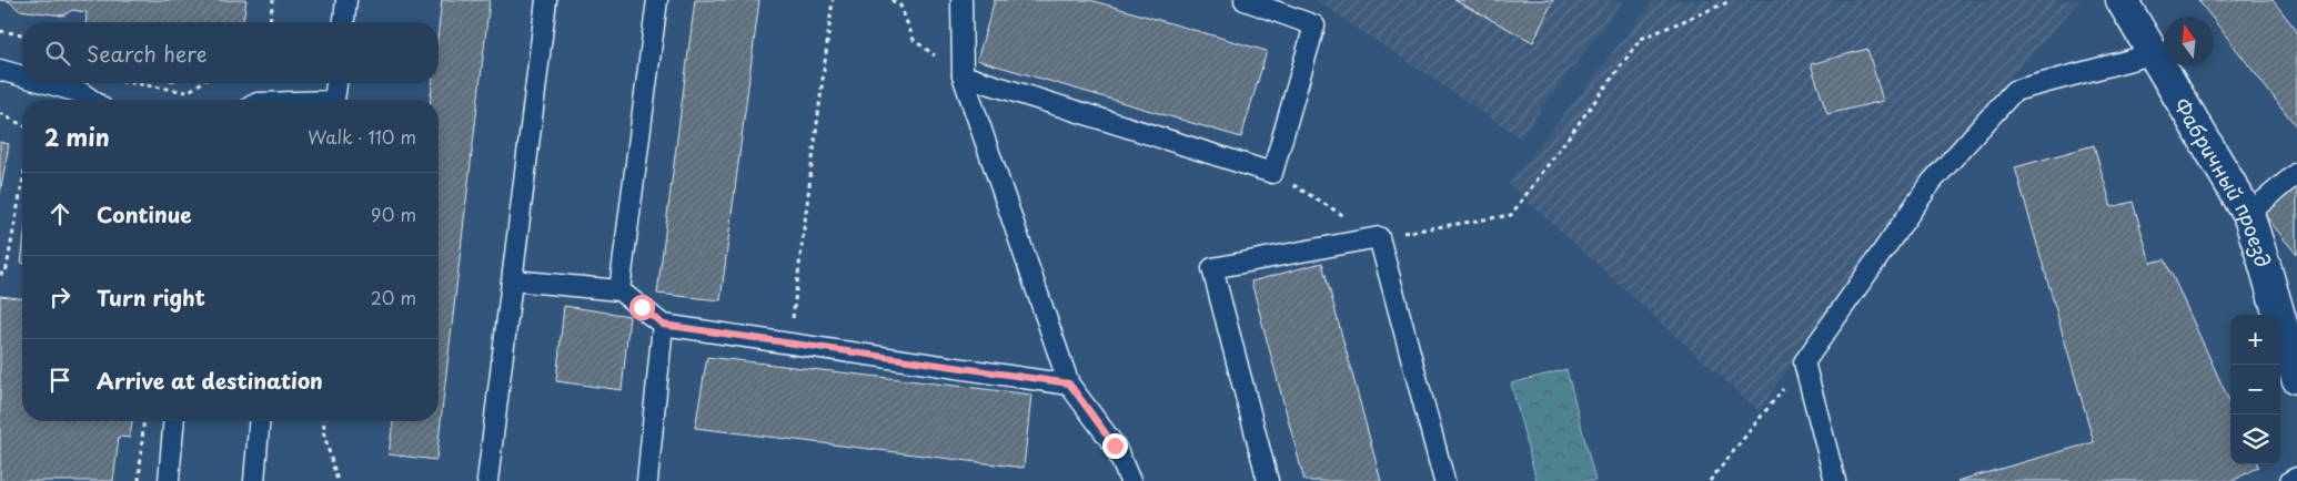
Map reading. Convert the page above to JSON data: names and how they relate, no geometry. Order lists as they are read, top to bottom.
{
  "streets": {
    "street": ["Фабричный проезд"]
  },
  "north": "top",
  "page": {
    "search": "Search here",
    "heading": ["2 min", "Walk · 110 m"],
    "list": [
      ["Continue", "90 m"],
      ["Turn right", "20 m"],
      "Arrive at destination"
    ],
    "map_buttons": ["+", "−"]
  }
}
